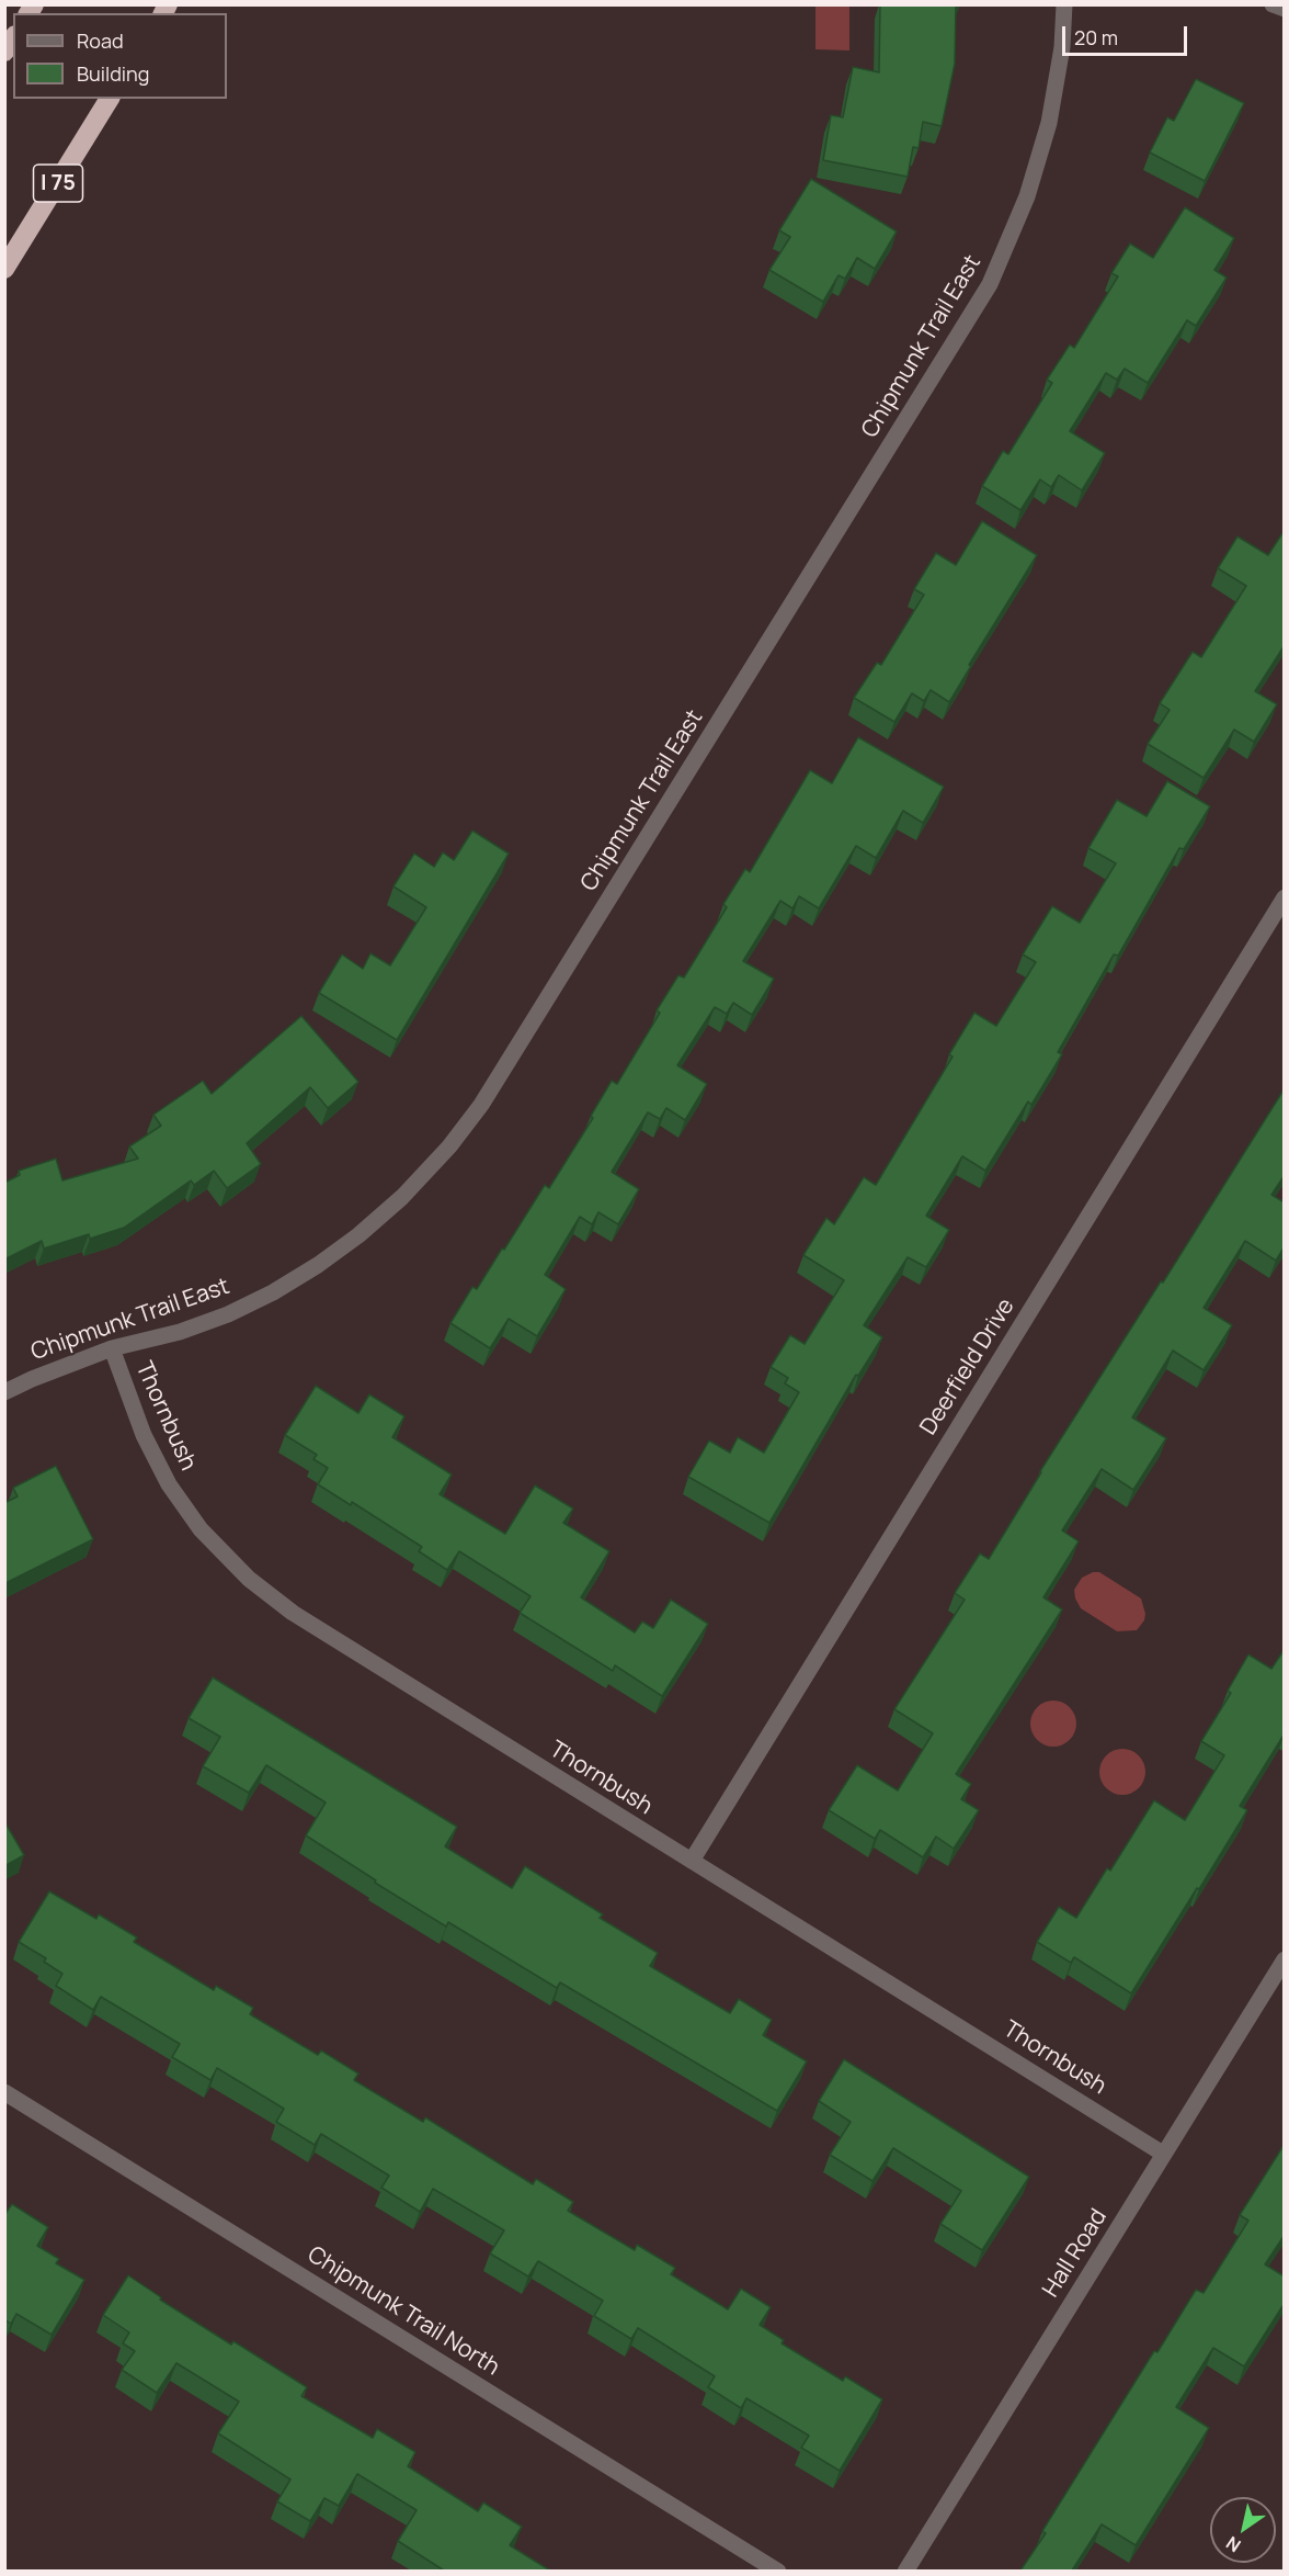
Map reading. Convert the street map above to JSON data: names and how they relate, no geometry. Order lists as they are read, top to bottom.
{
  "streets": {
    "highway": ["I 75"],
    "street": [
      "Chipmunk Trail East",
      "Deerfield Drive",
      "Thornbush",
      "Hall Road",
      "Chipmunk Trail North"
    ]
  },
  "crossings": [
    ["Chipmunk Trail East", "Thornbush"],
    ["Deerfield Drive", "Thornbush"],
    ["Thornbush", "Hall Road"]
  ],
  "legend": ["Road", "Building"],
  "scale_bar": "20 m",
  "north": "bottom left"
}
